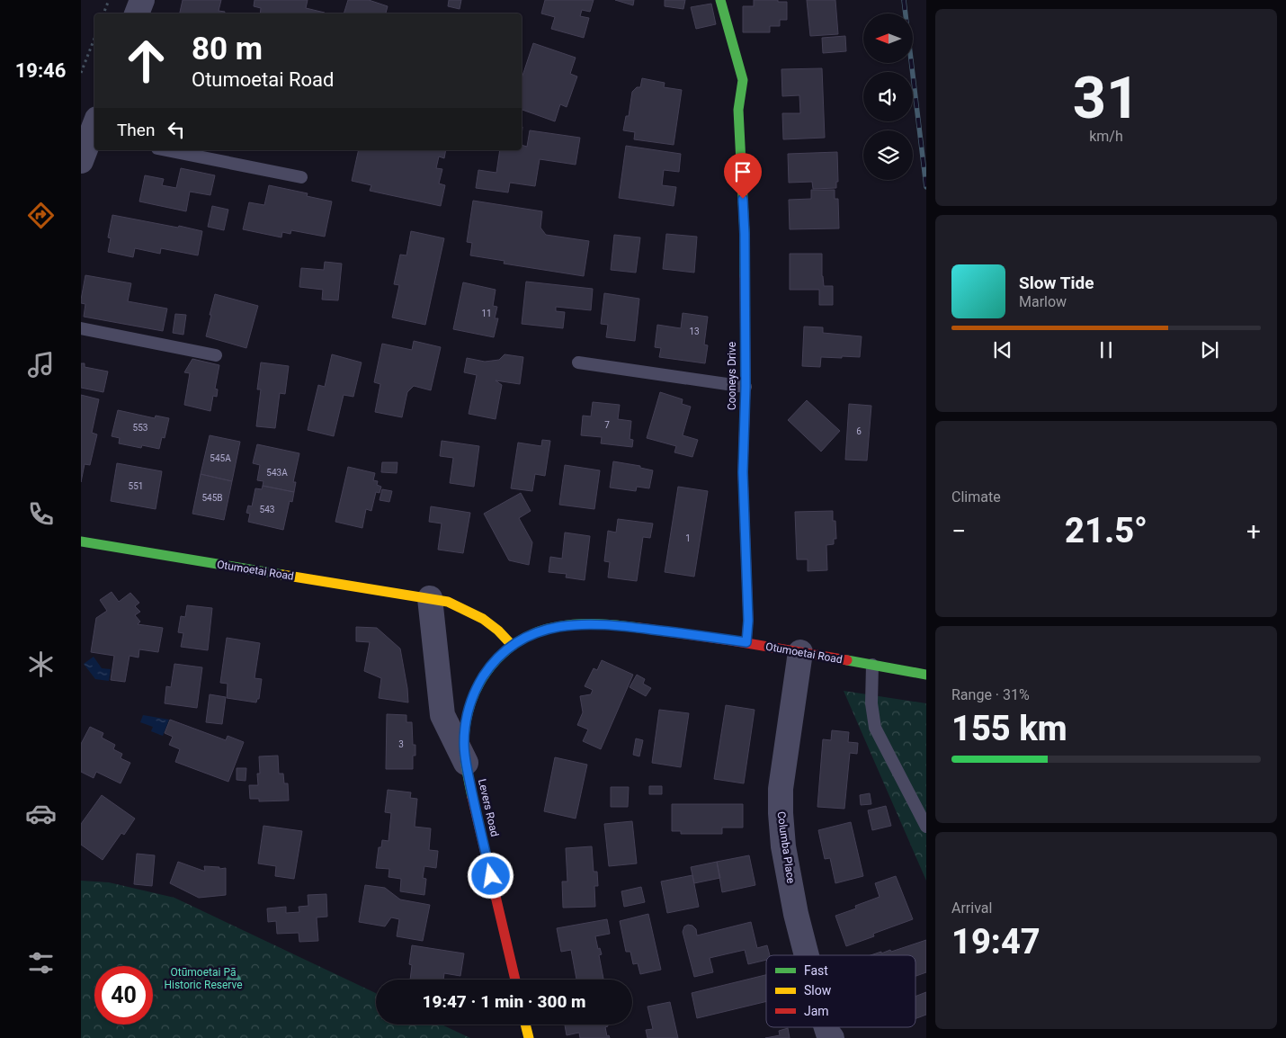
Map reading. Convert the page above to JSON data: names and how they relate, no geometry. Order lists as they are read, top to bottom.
{
  "streets": {
    "street": [
      "Cooneys Drive",
      "Otumoetai Road",
      "Levers Road",
      "Columba Place"
    ]
  },
  "crossings": [
    ["Cooneys Drive", "Otumoetai Road"],
    ["Otumoetai Road", "Levers Road"],
    ["Otumoetai Road", "Columba Place"]
  ],
  "parks": ["Otūmoetai Pā Historic Reserve"],
  "house_numbers": [
    "11",
    "13",
    "7",
    "553",
    "6",
    "545A",
    "543A",
    "551",
    "545B",
    "543",
    "1",
    "3"
  ],
  "legend": ["Fast", "Slow", "Jam"],
  "north": "left",
  "page": {
    "tabs": "19:46",
    "tile": [
      ["31", "km/h"],
      "Climate",
      ["Range · 31%", "155 km"],
      ["Arrival", "19:47"]
    ],
    "turn": ["80 m", "Otumoetai Road"],
    "then": "Then",
    "song": ["Slow Tide", "Marlow"],
    "heat": ["−", "21.5°", "+"],
    "limit": "40",
    "trip": "19:47 · 1 min · 300 m"
  }
}
